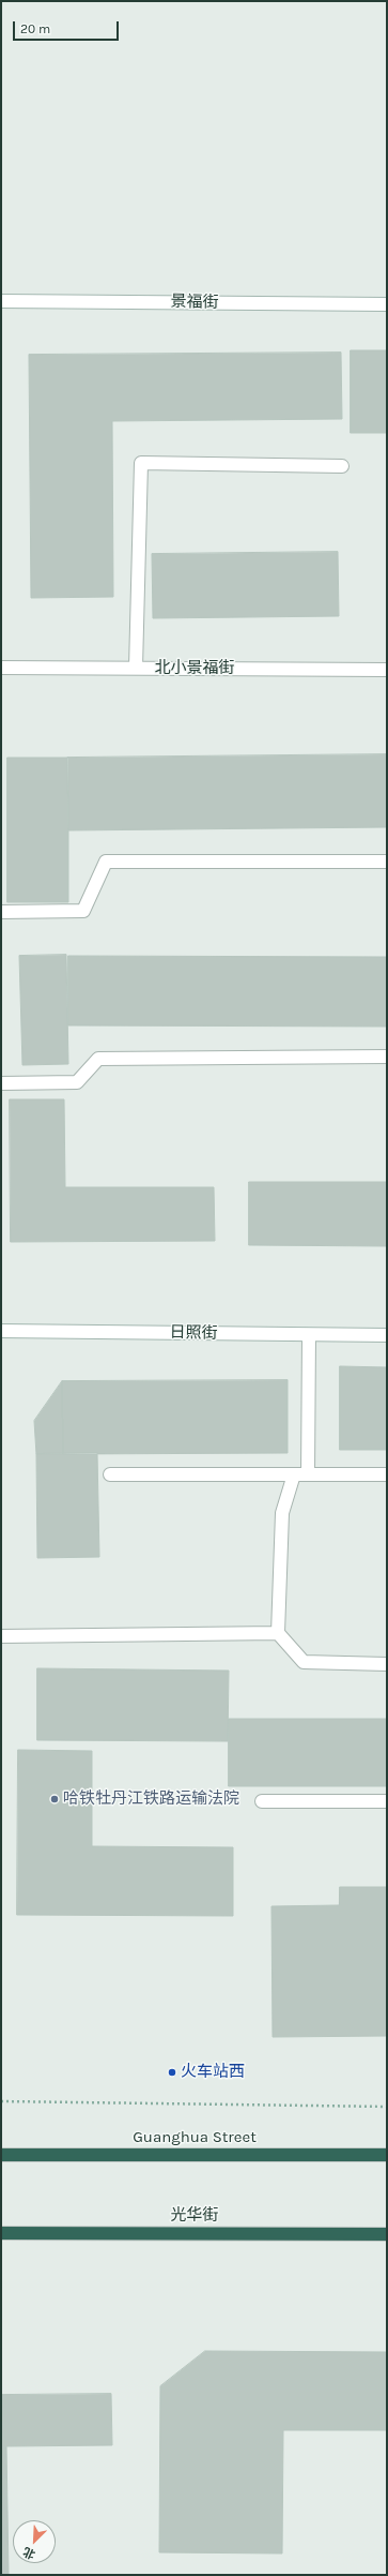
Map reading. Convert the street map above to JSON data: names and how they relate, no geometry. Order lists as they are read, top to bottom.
{
  "streets": {
    "highway": ["Guanghua Street", "光华街"],
    "street": ["景福街", "北小景福街", "日照街"]
  },
  "places": ["哈铁牡丹江铁路运输法院", "火车站西"],
  "scale_bar": "20 m",
  "north": "bottom left"
}
